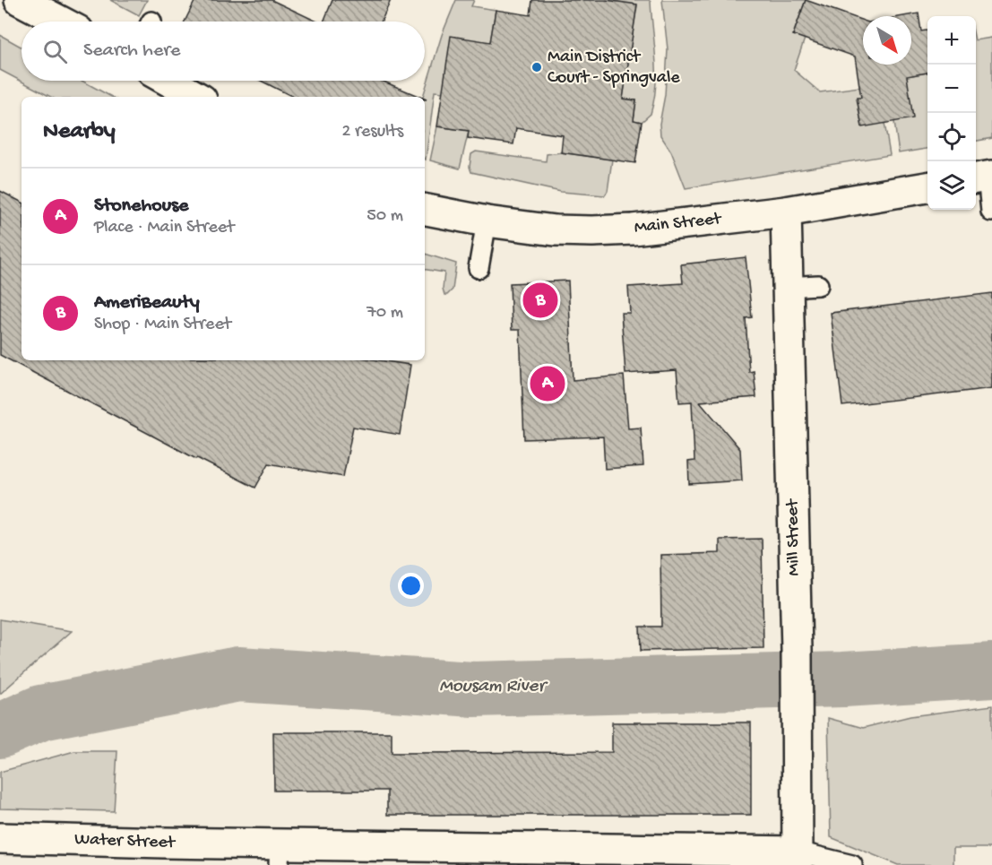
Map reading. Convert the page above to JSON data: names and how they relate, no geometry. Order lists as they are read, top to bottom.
{
  "streets": {
    "street": ["Main Street", "Mill Street", "Water Street"]
  },
  "crossings": [
    ["Main Street", "Mill Street"],
    ["Mill Street", "Water Street"]
  ],
  "water": ["Mousam River"],
  "places": ["Main District Court - Springvale"],
  "north": "bottom right",
  "page": {
    "map_buttons": ["+", "−"],
    "search": "Search here",
    "heading": ["Nearby", "2 results"],
    "list": [
      {
        "mark": "A",
        "name": "Stonehouse",
        "note": "Place · Main Street",
        "value": "50 m"
      },
      {
        "mark": "B",
        "name": "AmeriBeauty",
        "note": "Shop · Main Street",
        "value": "70 m"
      }
    ],
    "pins": ["B", "A"]
  }
}
